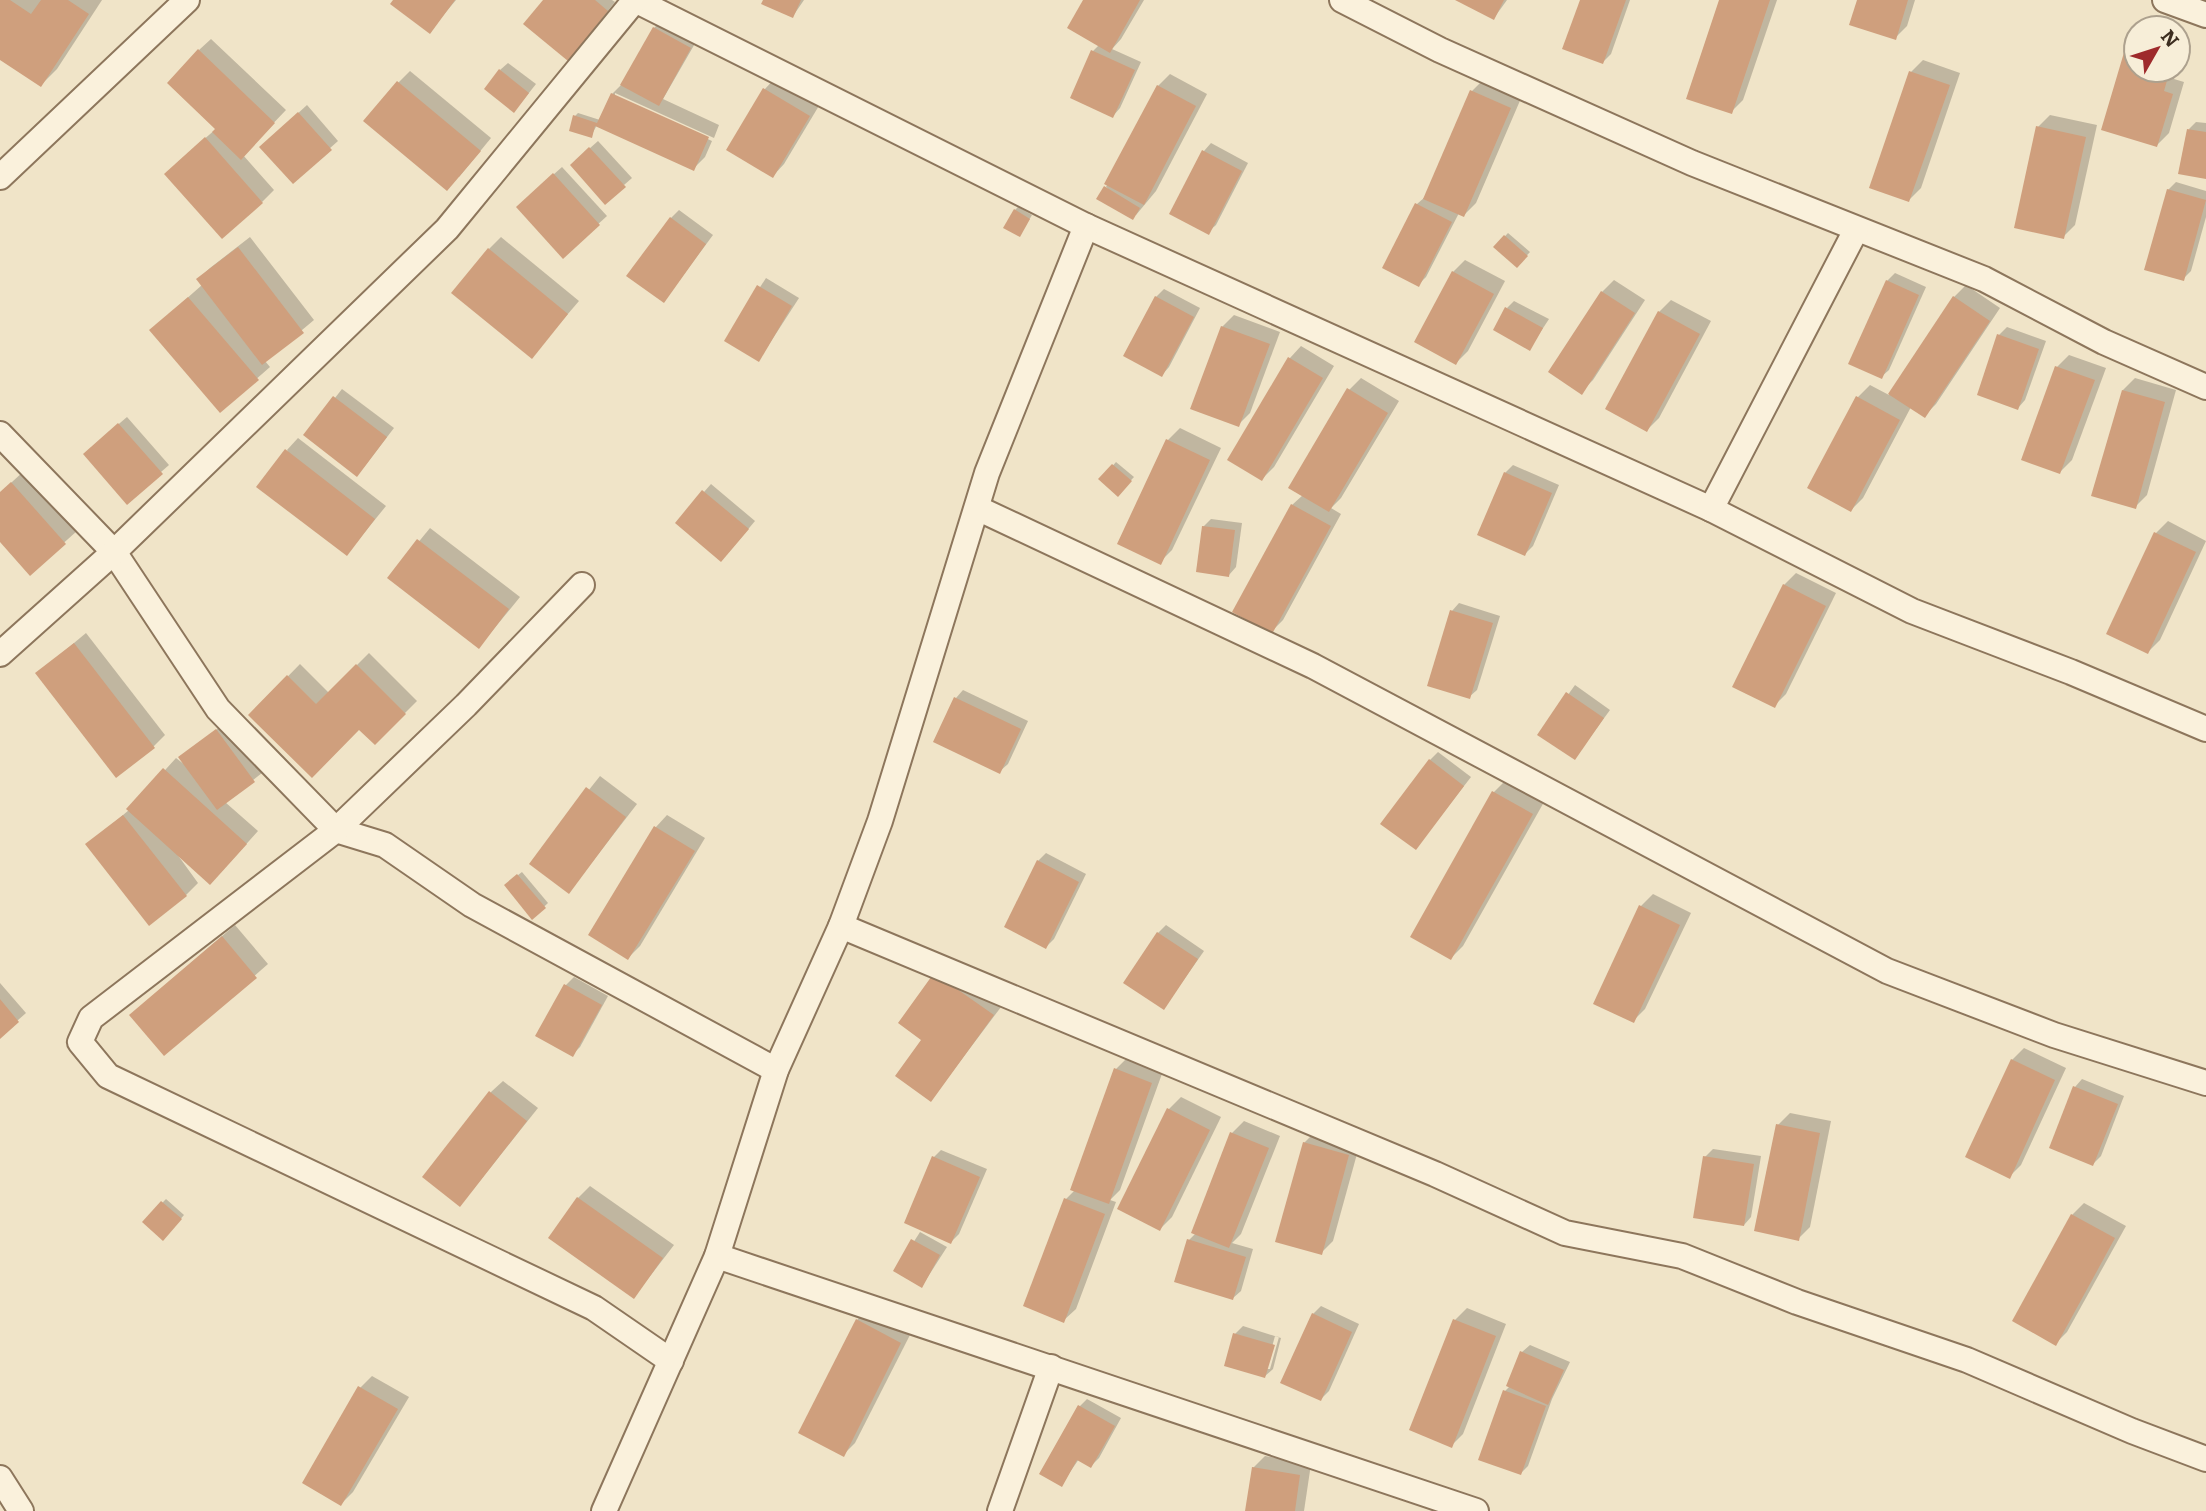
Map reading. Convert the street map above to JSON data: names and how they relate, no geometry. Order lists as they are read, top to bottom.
{
  "north": "top right"
}
